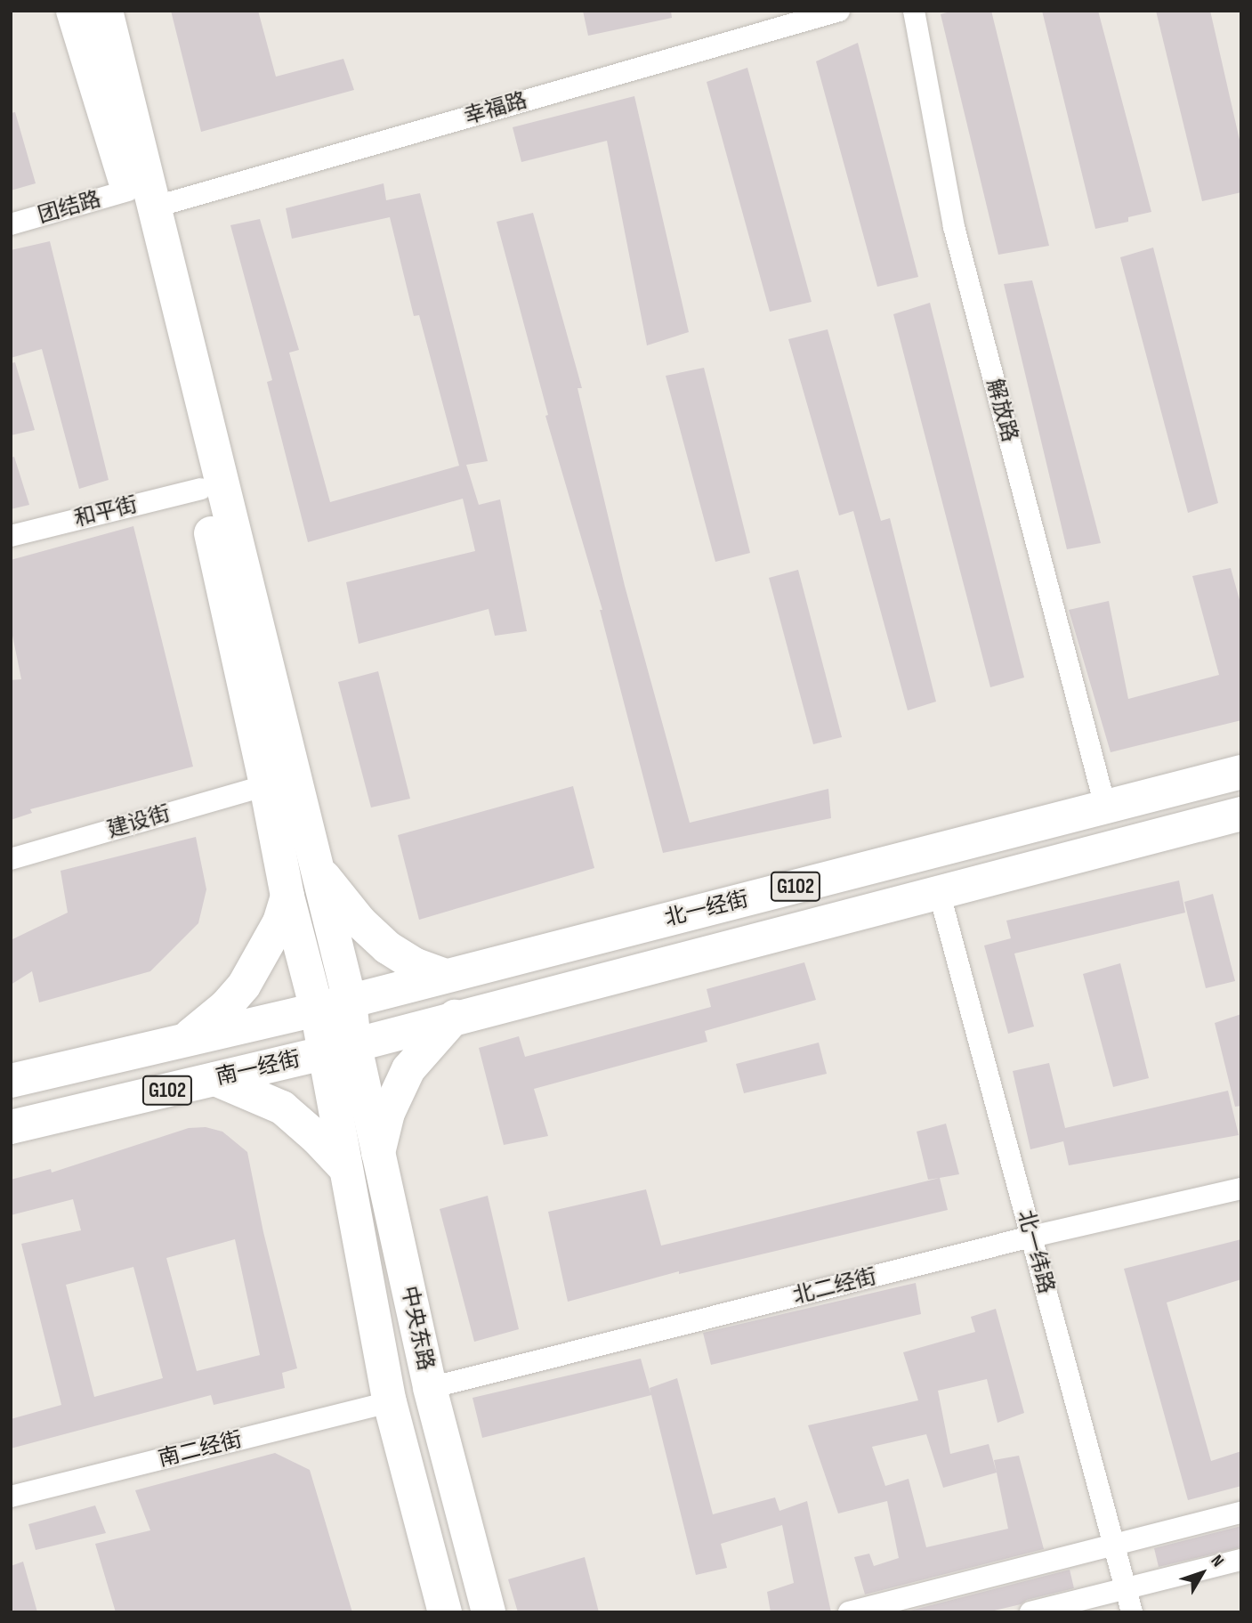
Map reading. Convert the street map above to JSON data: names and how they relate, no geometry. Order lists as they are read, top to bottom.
{
  "streets": {
    "main road": [
      "G102",
      "北一经街",
      "南一经街",
      "中央东路"
    ],
    "street": [
      "幸福路",
      "团结路",
      "解放路",
      "和平街",
      "建设街",
      "北一纬路",
      "北二经街",
      "南二经街"
    ]
  },
  "crossings": [
    ["幸福路", "团结路"],
    ["解放路", "北一经街"],
    ["北一经街", "南一经街"],
    ["北一经街", "北一纬路"],
    ["北一经街", "中央东路"],
    ["南一经街", "中央东路"],
    ["北一纬路", "北二经街"],
    ["北二经街", "中央东路"],
    ["中央东路", "南二经街"]
  ],
  "north": "top right"
}
